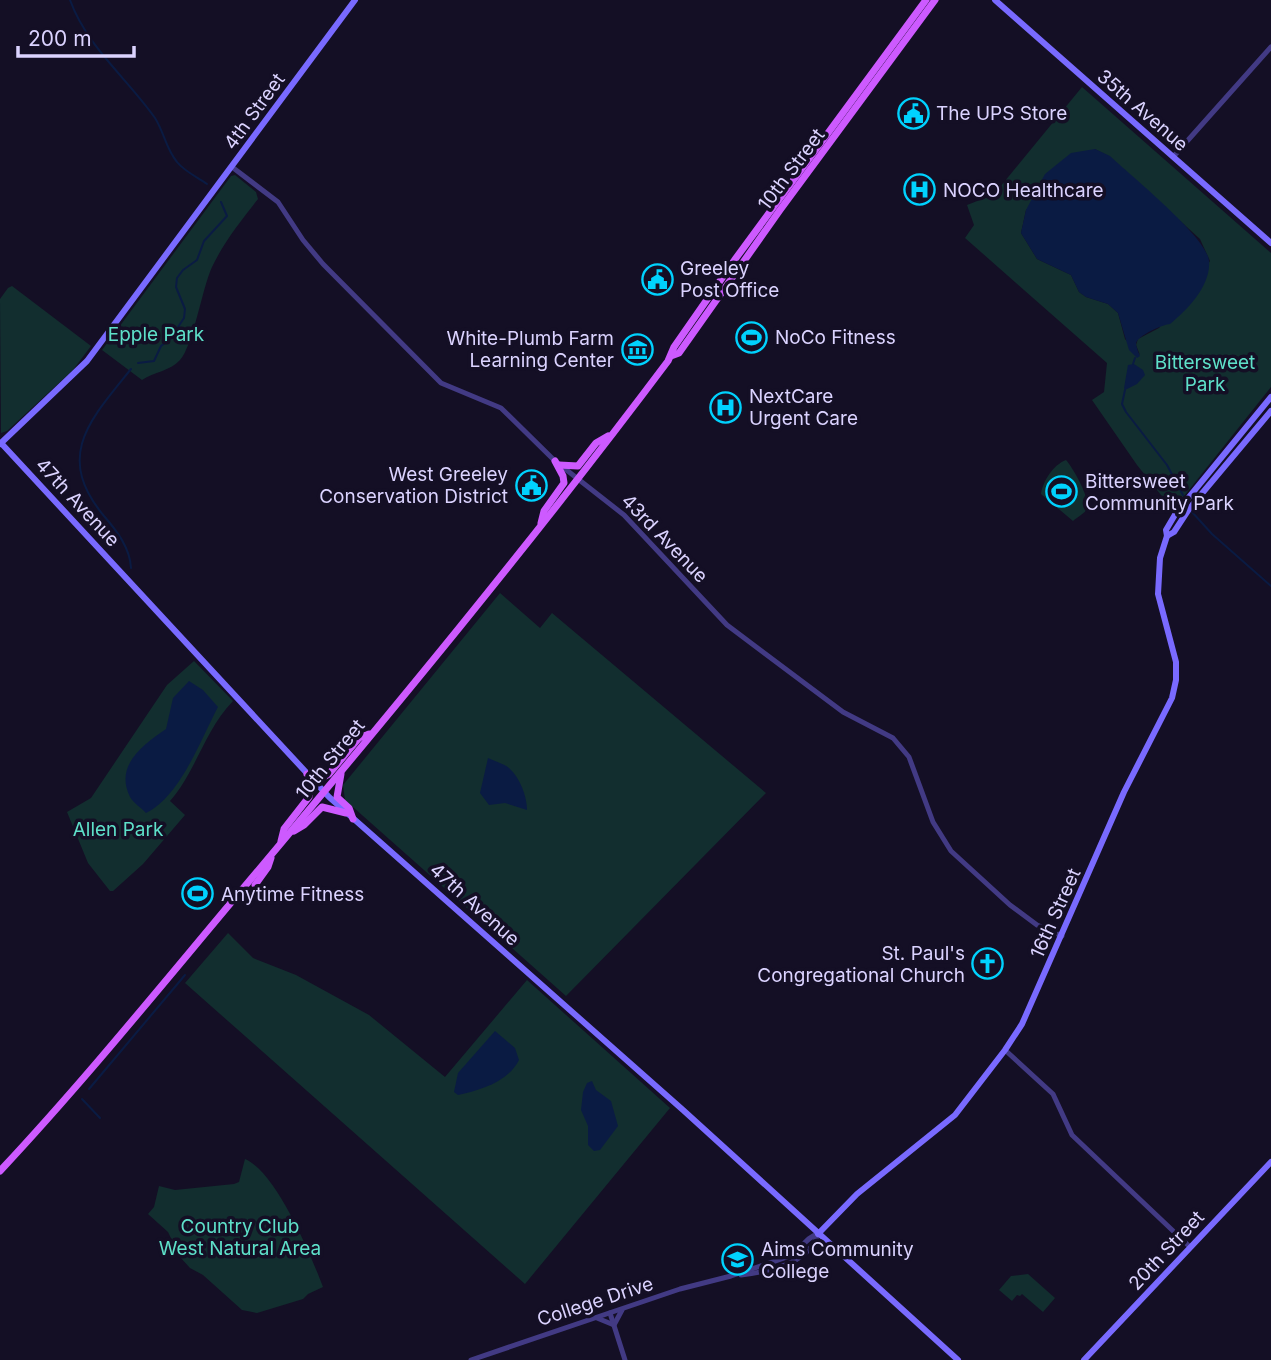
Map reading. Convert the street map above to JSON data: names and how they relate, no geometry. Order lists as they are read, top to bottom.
{
  "streets": {
    "main road": [
      "35th Avenue",
      "4th Street",
      "10th Street",
      "47th Avenue",
      "16th Street",
      "20th Street"
    ],
    "street": ["43rd Avenue", "College Drive"]
  },
  "crossings": [
    ["4th Street", "47th Avenue"],
    ["4th Street", "43rd Avenue"],
    ["10th Street", "47th Avenue"],
    ["10th Street", "43rd Avenue"],
    ["47th Avenue", "16th Street"],
    ["47th Avenue", "College Drive"],
    ["43rd Avenue", "16th Street"],
    ["16th Street", "College Drive"]
  ],
  "parks": [
    "Epple Park",
    "Bittersweet Park",
    "Allen Park",
    "Country Club West Natural Area"
  ],
  "places": {
    "public building": ["The UPS Store", "Greeley Post Office", "West Greeley Conservation District"],
    "hospital": ["NOCO Healthcare", "NextCare Urgent Care"],
    "sports": ["NoCo Fitness", "Bittersweet Community Park", "Anytime Fitness"],
    "museum": ["White-Plumb Farm Learning Center"],
    "church": ["St. Paul's Congregational Church"],
    "school or university": ["Aims Community College"]
  },
  "scale_bar": "200 m"
}
